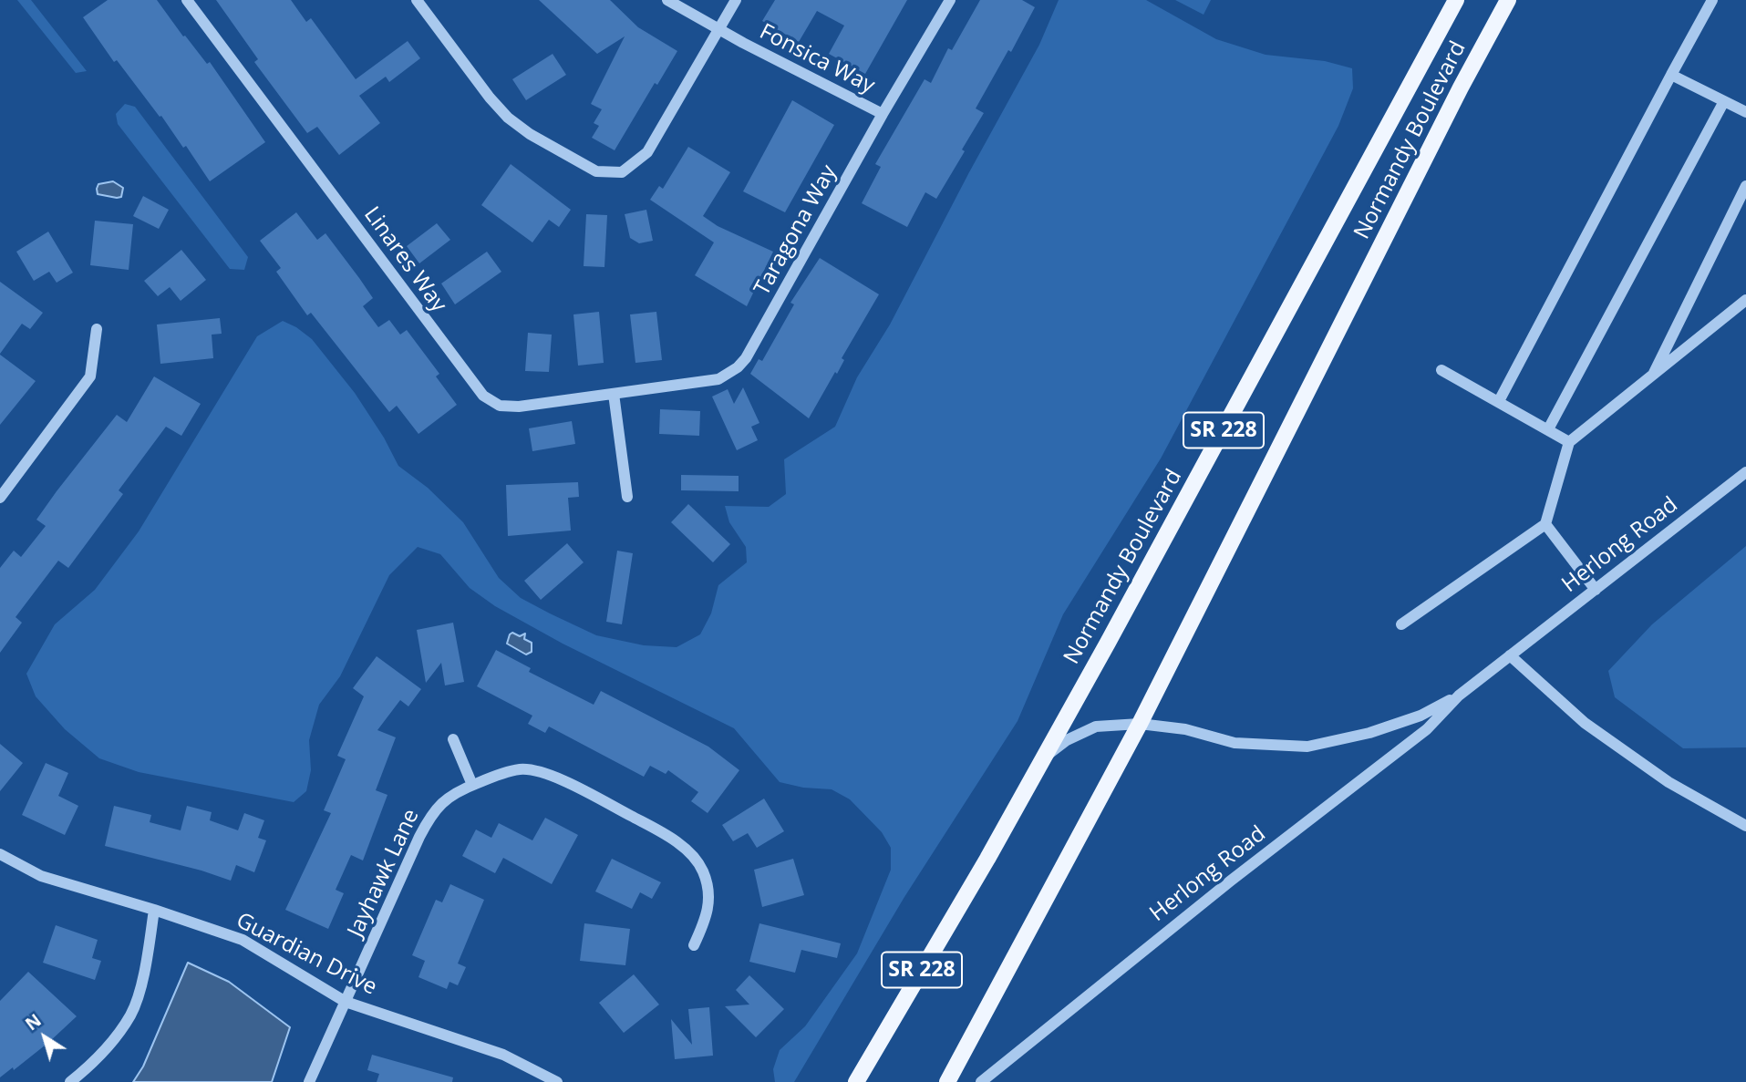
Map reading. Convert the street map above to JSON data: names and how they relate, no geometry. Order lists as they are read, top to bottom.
{
  "streets": {
    "main road": ["Normandy Boulevard", "SR 228"],
    "street": [
      "Fonsica Way",
      "Taragona Way",
      "Linares Way",
      "Herlong Road",
      "Jayhawk Lane",
      "Guardian Drive"
    ]
  },
  "crossings": [
    ["Fonsica Way", "Taragona Way"],
    ["Normandy Boulevard", "Herlong Road"],
    ["Taragona Way", "Linares Way"],
    ["Jayhawk Lane", "Guardian Drive"]
  ],
  "north": "top left"
}
